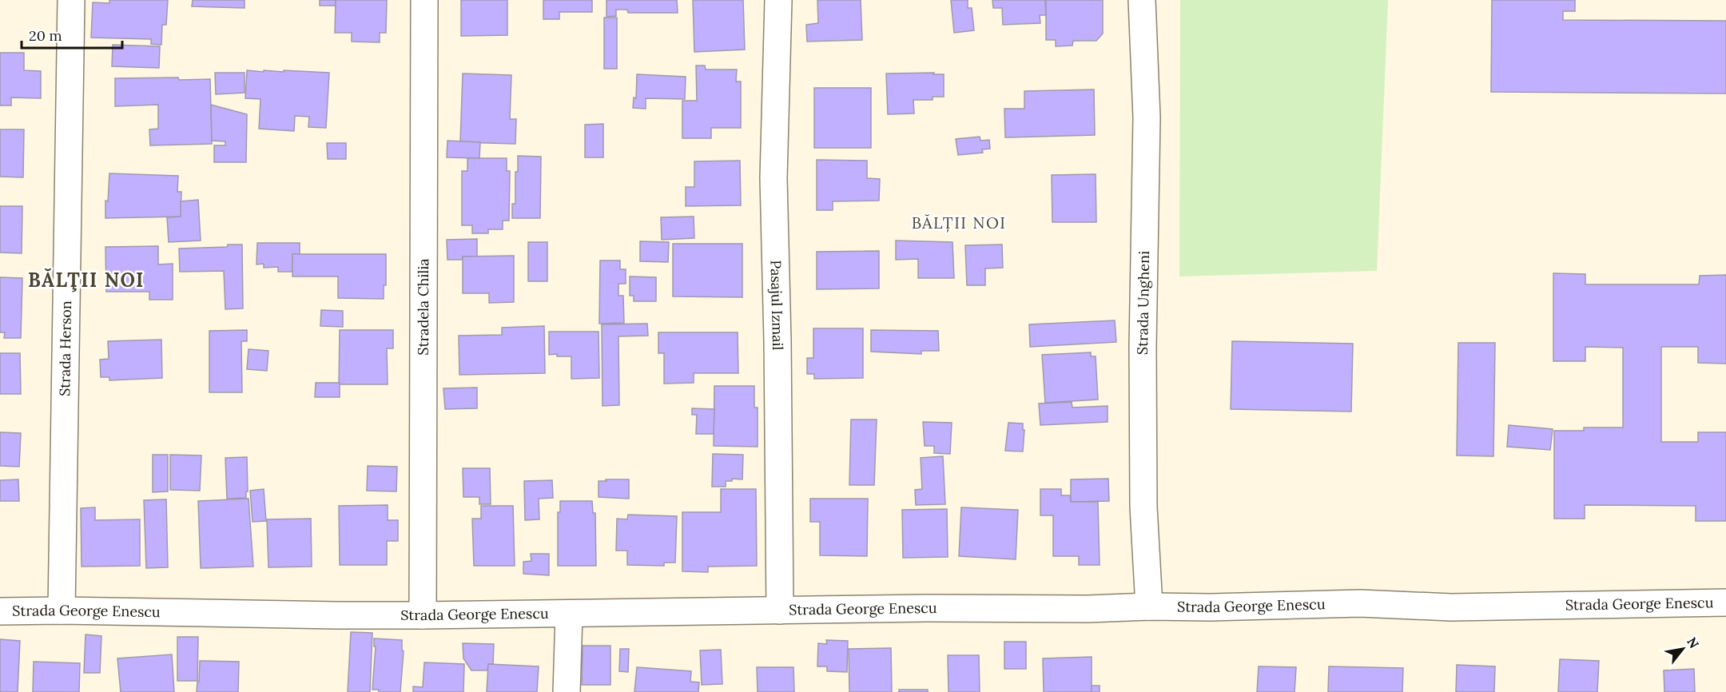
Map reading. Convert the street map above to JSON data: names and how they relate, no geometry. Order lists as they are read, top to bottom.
{
  "streets": {
    "street": [
      "Strada Ungheni",
      "Pasajul Izmail",
      "Stradela Chilia",
      "Strada Herson",
      "Strada George Enescu"
    ]
  },
  "crossings": [
    ["Strada Ungheni", "Strada George Enescu"],
    ["Pasajul Izmail", "Strada George Enescu"],
    ["Stradela Chilia", "Strada George Enescu"],
    ["Strada Herson", "Strada George Enescu"]
  ],
  "districts": ["BĂLȚII NOI", "BĂLŢII NOI"],
  "scale_bar": "20 m",
  "north": "top right"
}
